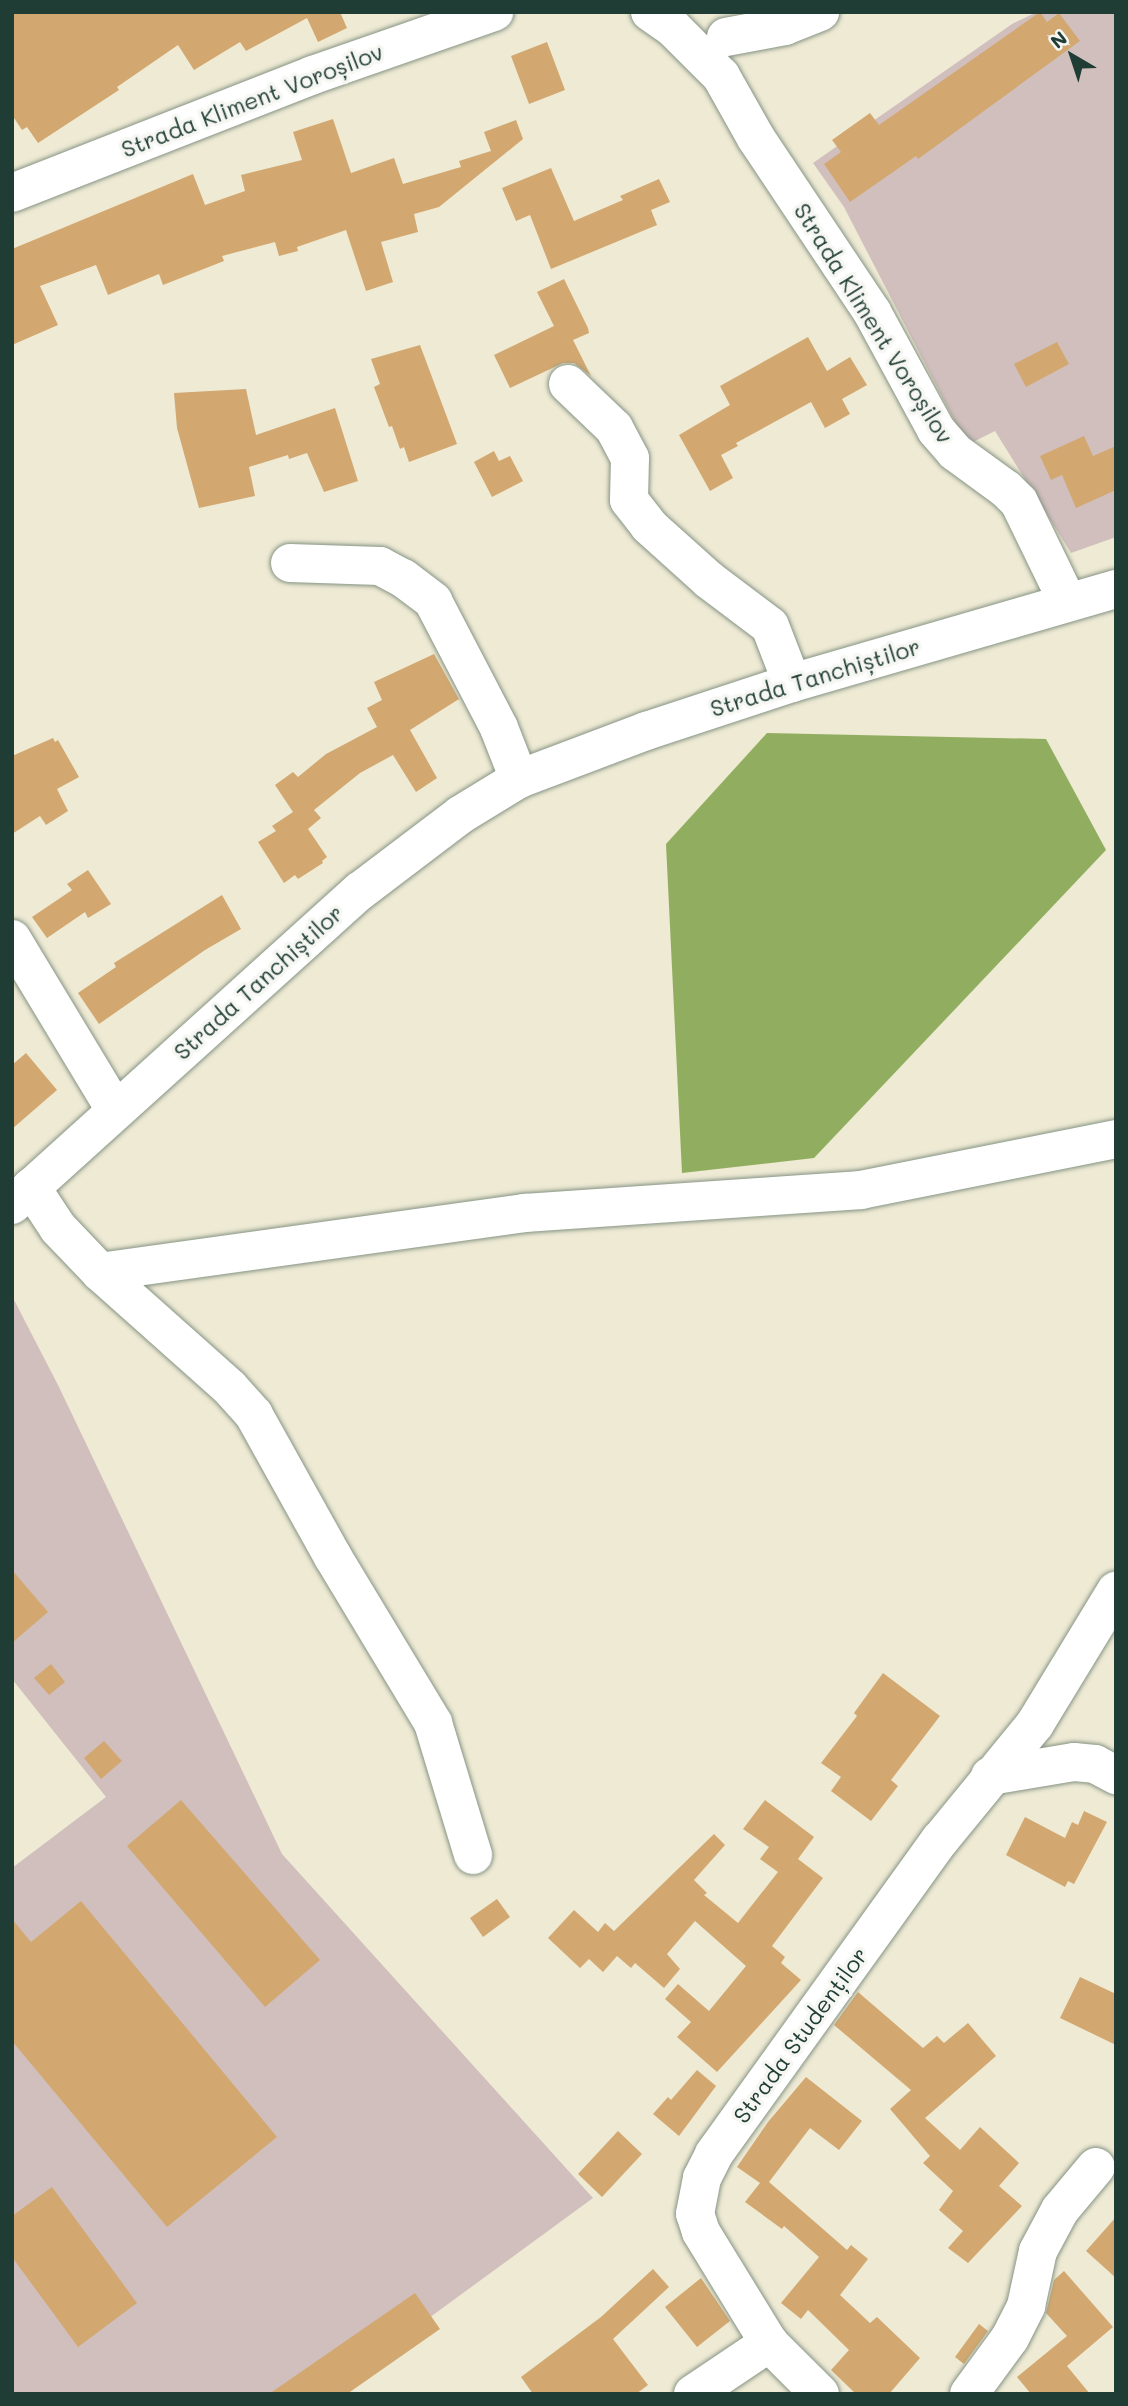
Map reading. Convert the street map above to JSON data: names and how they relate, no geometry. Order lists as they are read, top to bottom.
{
  "streets": {
    "street": ["Strada Kliment Voroșilov", "Strada Tanchiștilor", "Strada Studenților"]
  },
  "crossings": [
    ["Strada Kliment Voroșilov", "Strada Tanchiștilor"]
  ],
  "north": "top left"
}
